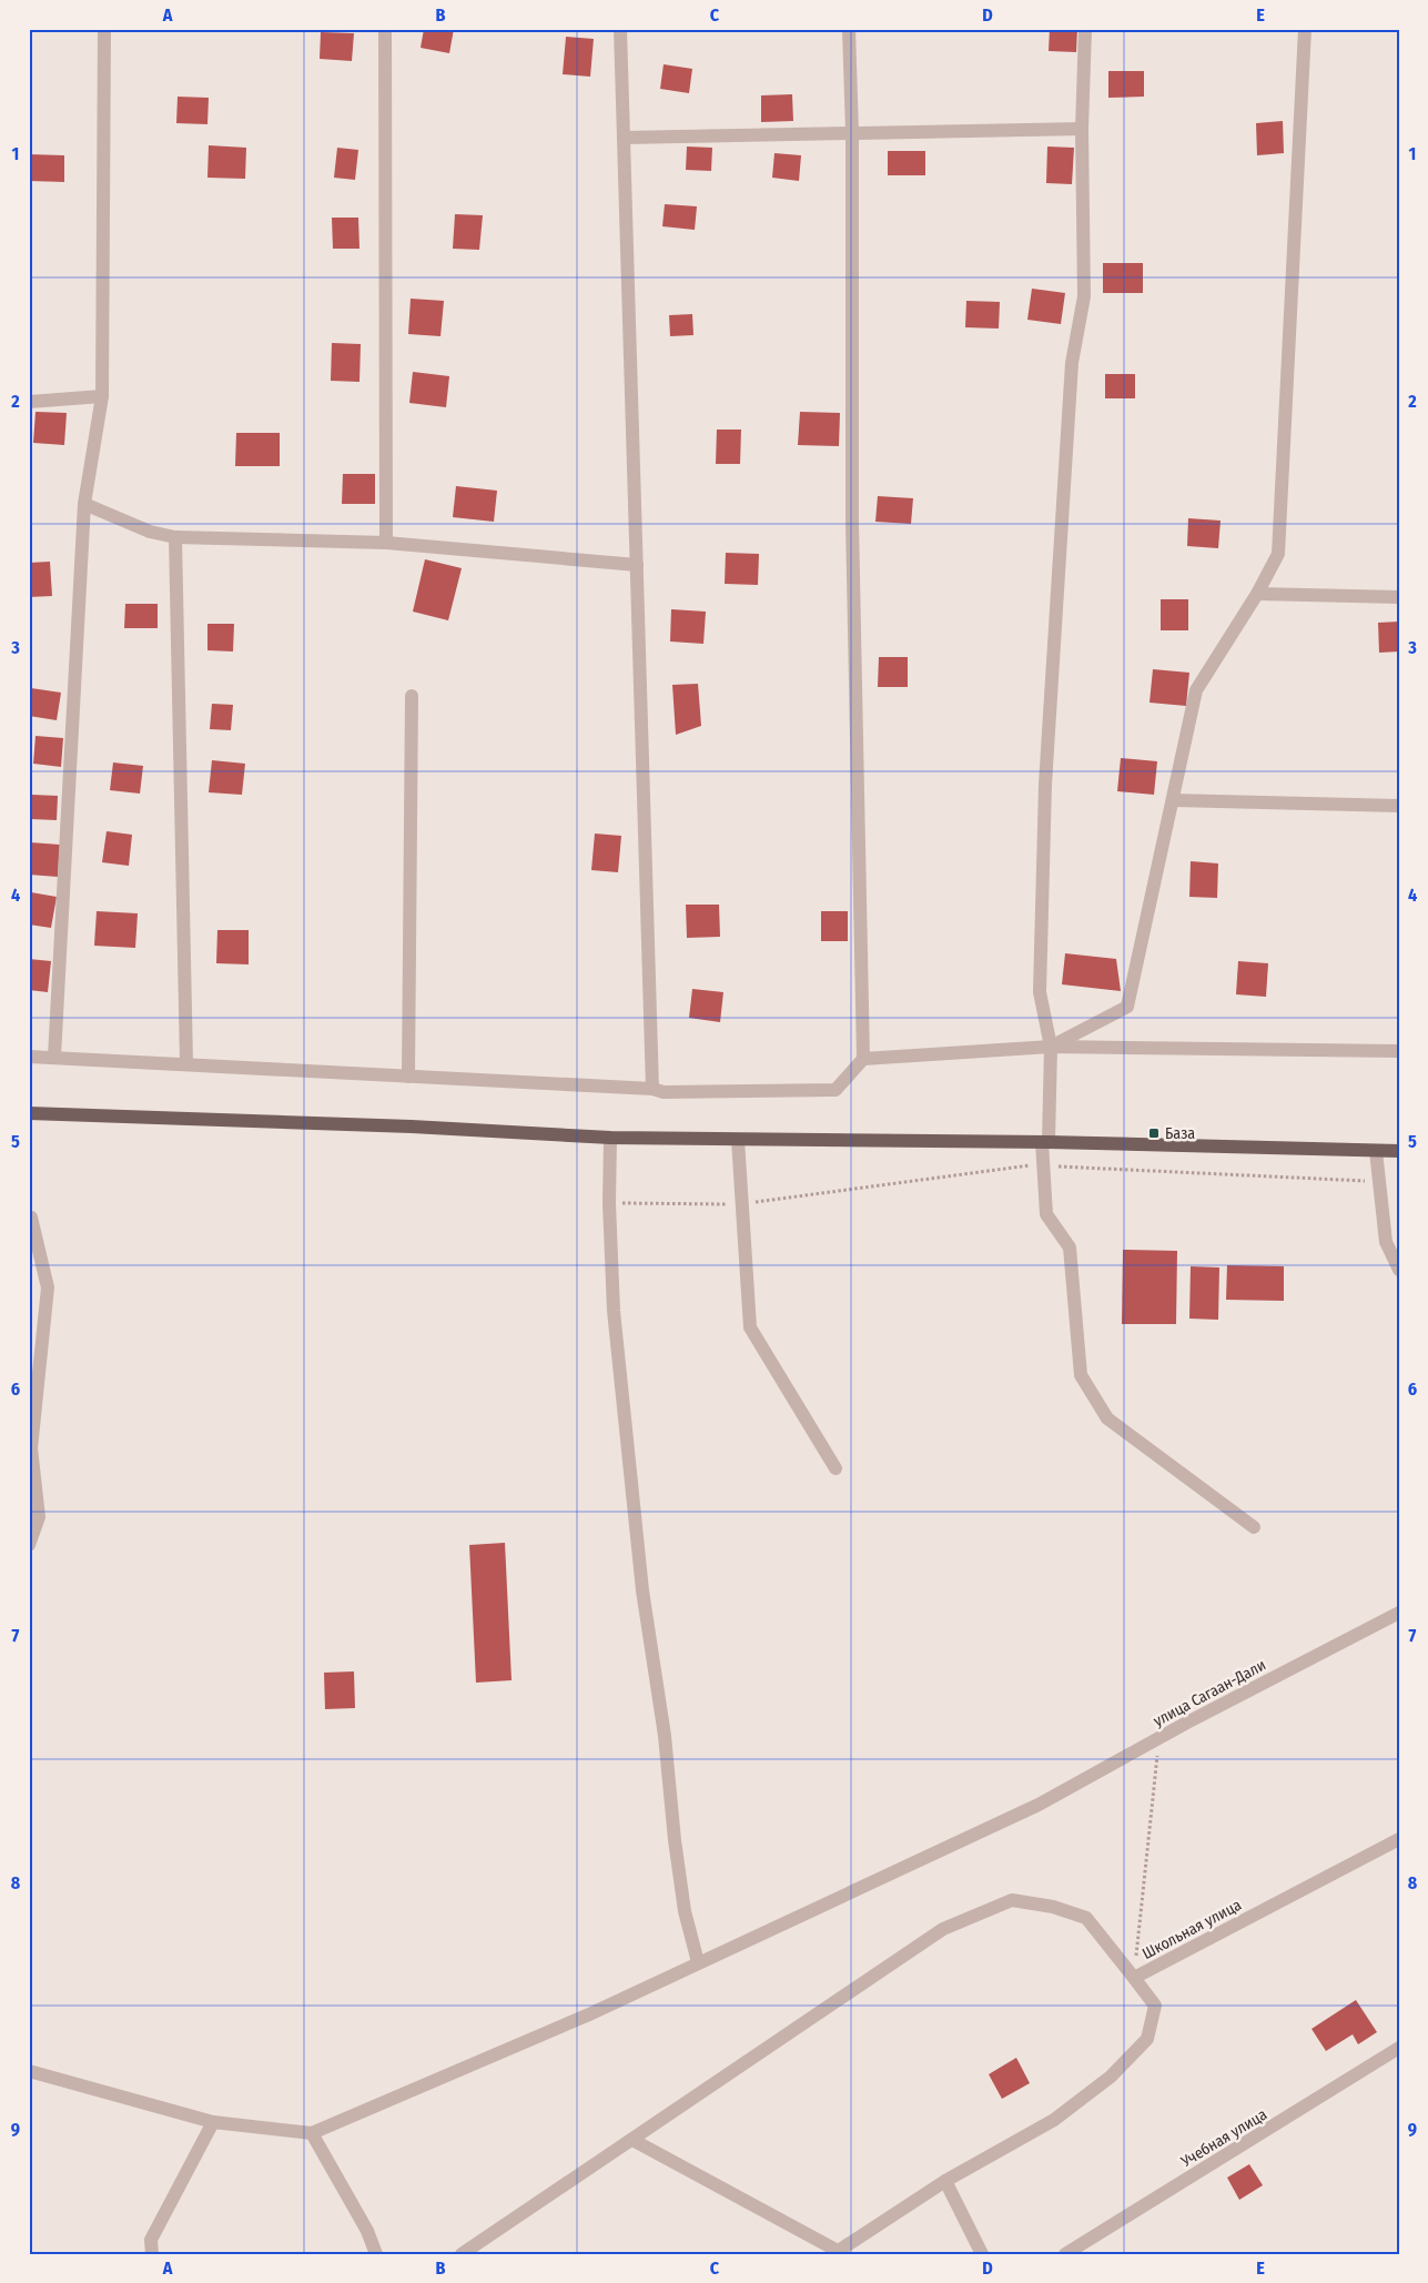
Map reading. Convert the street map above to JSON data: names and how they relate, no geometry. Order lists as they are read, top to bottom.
{
  "streets": {
    "street": ["улица Сагаан-Дали", "Школьная улица", "Учебная улица"]
  },
  "places": {
    "transit": ["База"]
  },
  "grid": {
    "columns": [
      "A",
      "B",
      "C",
      "D",
      "E"
    ],
    "rows": [
      "1",
      "2",
      "3",
      "4",
      "5",
      "6",
      "7",
      "8",
      "9"
    ]
  }
}
